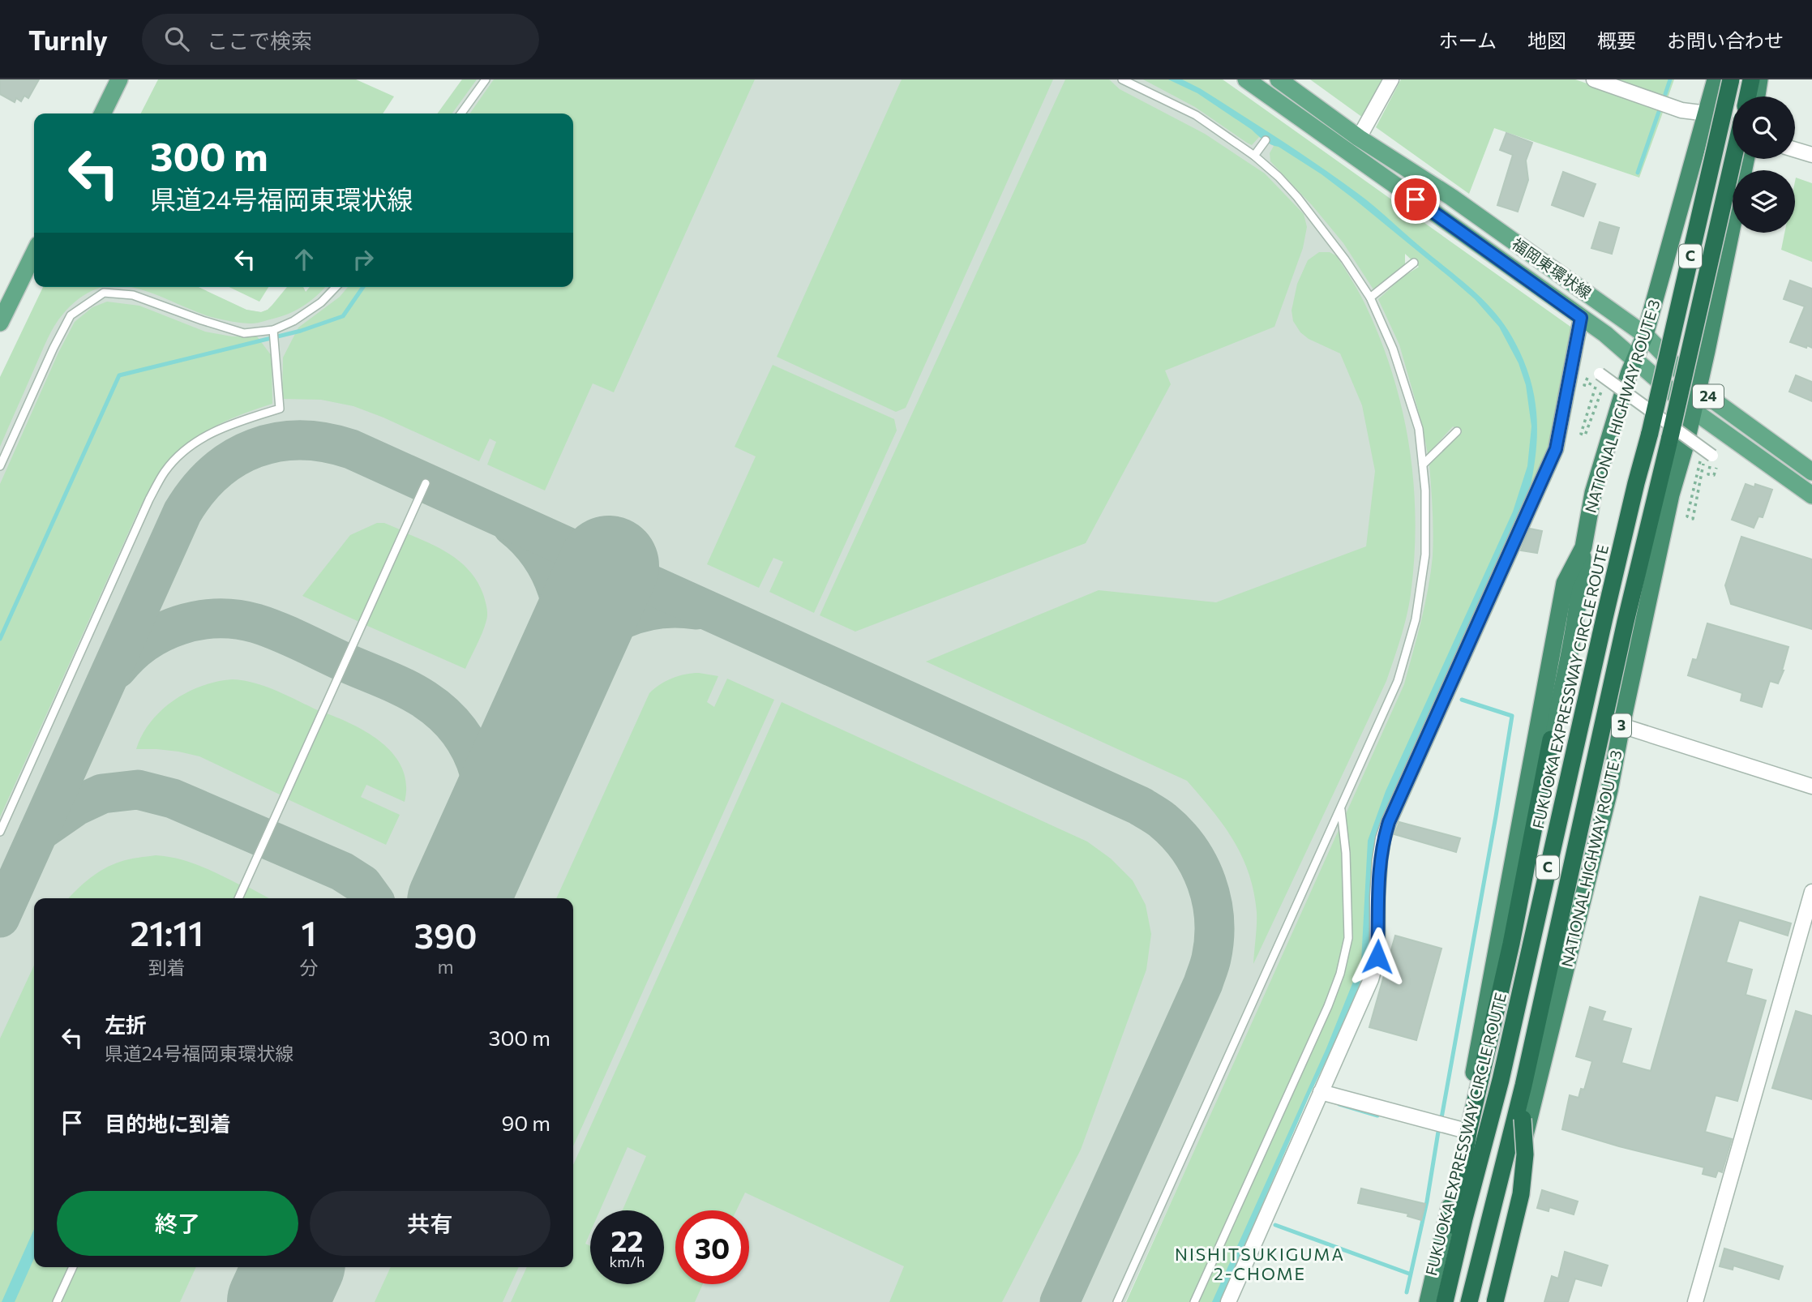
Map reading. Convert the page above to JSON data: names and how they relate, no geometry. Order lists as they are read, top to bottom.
{
  "streets": {
    "highway": [
      "C",
      "NATIONAL HIGHWAY ROUTE 3",
      "FUKUOKA EXPRESSWAY CIRCLE ROUTE",
      "3"
    ],
    "main road": ["福岡東環状線", "24"]
  },
  "crossings": [
    ["福岡東環状線", "NATIONAL HIGHWAY ROUTE 3"],
    ["24", "NATIONAL HIGHWAY ROUTE 3"],
    ["NATIONAL HIGHWAY ROUTE 3", "3"]
  ],
  "districts": ["NISHITSUKIGUMA 2-CHOME"],
  "page": {
    "header": "Turnly",
    "search": "ここで検索",
    "nav": [
      "ホーム",
      "地図",
      "概要",
      "お問い合わせ"
    ],
    "turn": ["300 m", "県道24号福岡東環状線"],
    "eta": [
      "21:11",
      "到着",
      "1",
      "分",
      "390",
      "m"
    ],
    "list": [
      {
        "name": "左折",
        "note": "県道24号福岡東環状線",
        "value": "300 m"
      },
      {
        "name": "目的地に到着",
        "value": "90 m"
      }
    ],
    "buttons": ["終了", "共有"],
    "speed": "22 km/h",
    "limit": "30"
  }
}
